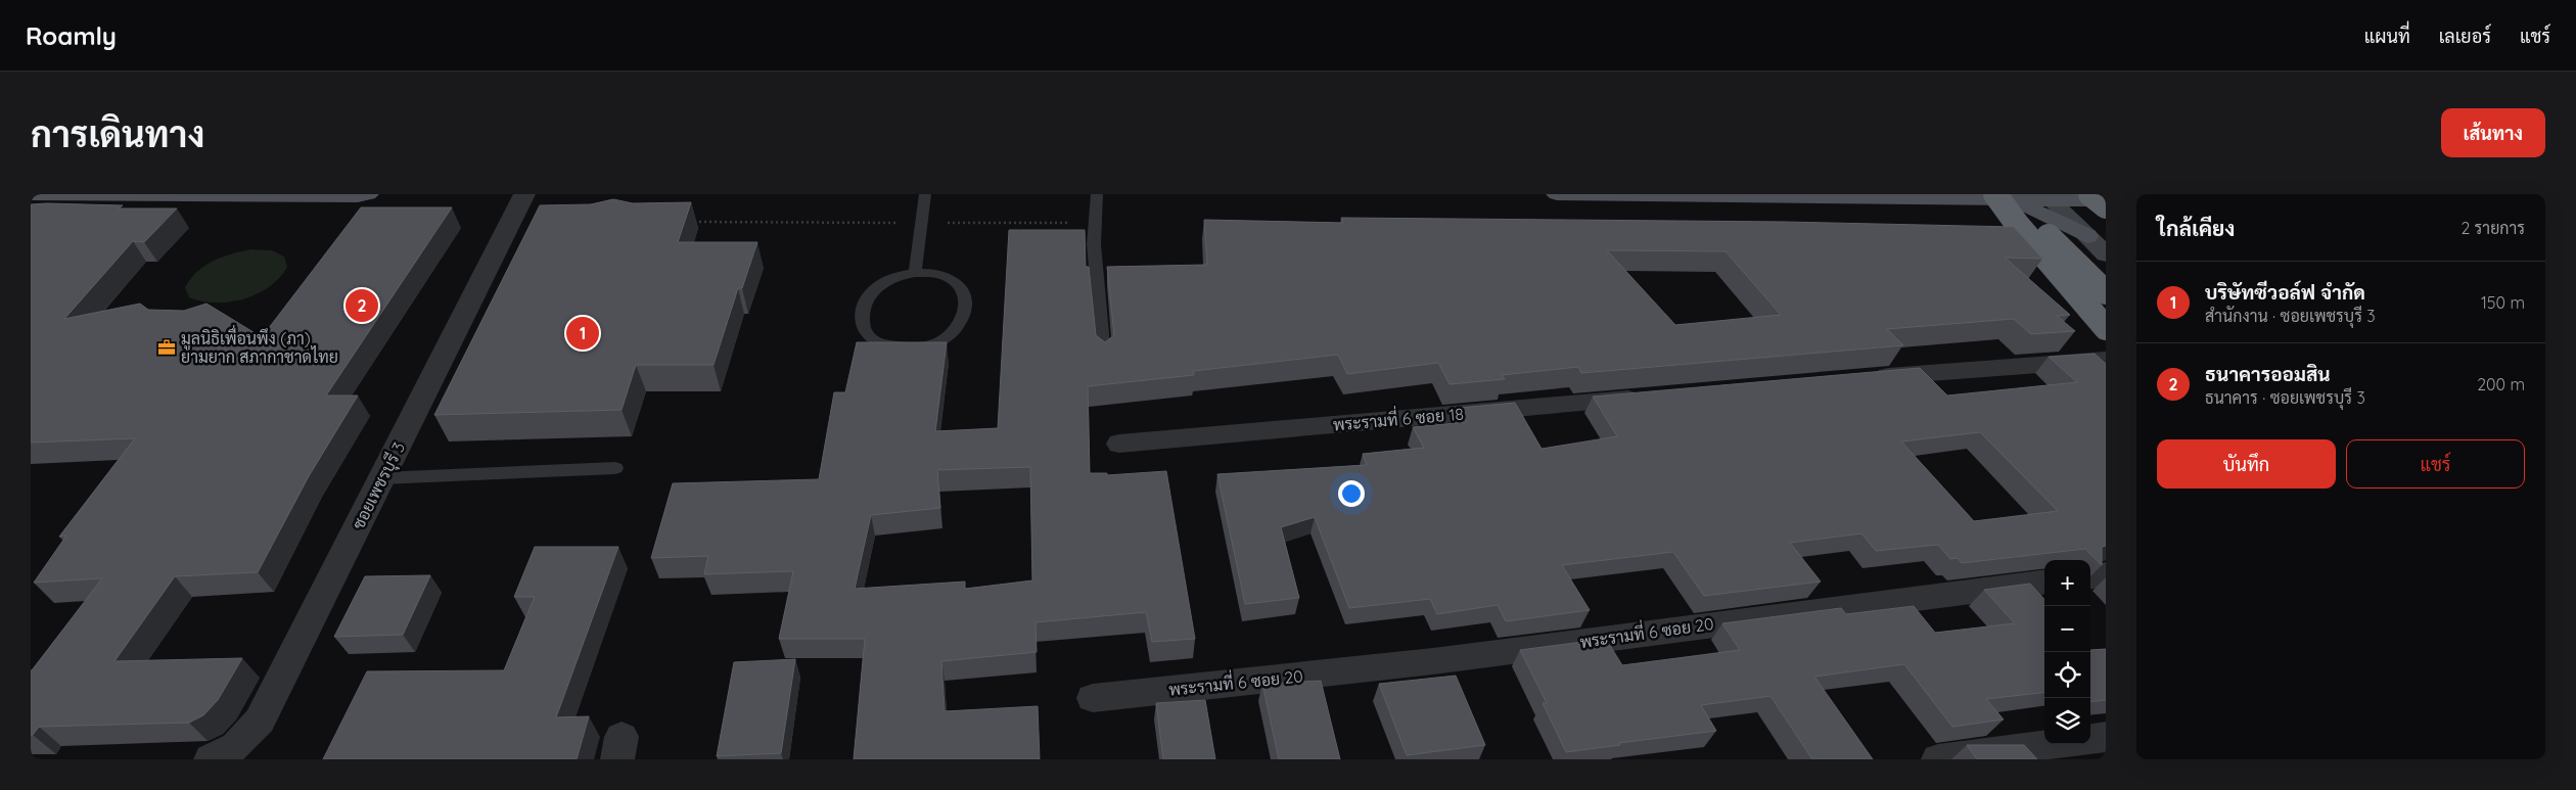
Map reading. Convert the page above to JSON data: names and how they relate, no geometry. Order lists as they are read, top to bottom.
{
  "streets": {
    "street": ["พระรามที่ 6 ซอย 18", "ซอยเพชรบุรี 3", "พระรามที่ 6 ซอย 20"]
  },
  "places": {
    "office": ["มูลนิธิเพื่อนพึง (ภา) ยามยาก สภากาชาดไทย"]
  },
  "page": {
    "header": "Roamly",
    "nav": ["แผนที่", "เลเยอร์", "แชร์"],
    "buttons": [
      "เส้นทาง",
      ["บันทึก", "แชร์"]
    ],
    "title": "การเดินทาง",
    "heading": ["ใกล้เคียง", "2 รายการ"],
    "list": [
      {
        "mark": "1",
        "name": "บริษัทซีวอล์ฟ จำกัด",
        "note": "สำนักงาน · ซอยเพชรบุรี 3",
        "value": "150 m"
      },
      {
        "mark": "2",
        "name": "ธนาคารออมสิน",
        "note": "ธนาคาร · ซอยเพชรบุรี 3",
        "value": "200 m"
      }
    ],
    "pins": ["2", "1"],
    "map_buttons": ["+", "−"]
  }
}
